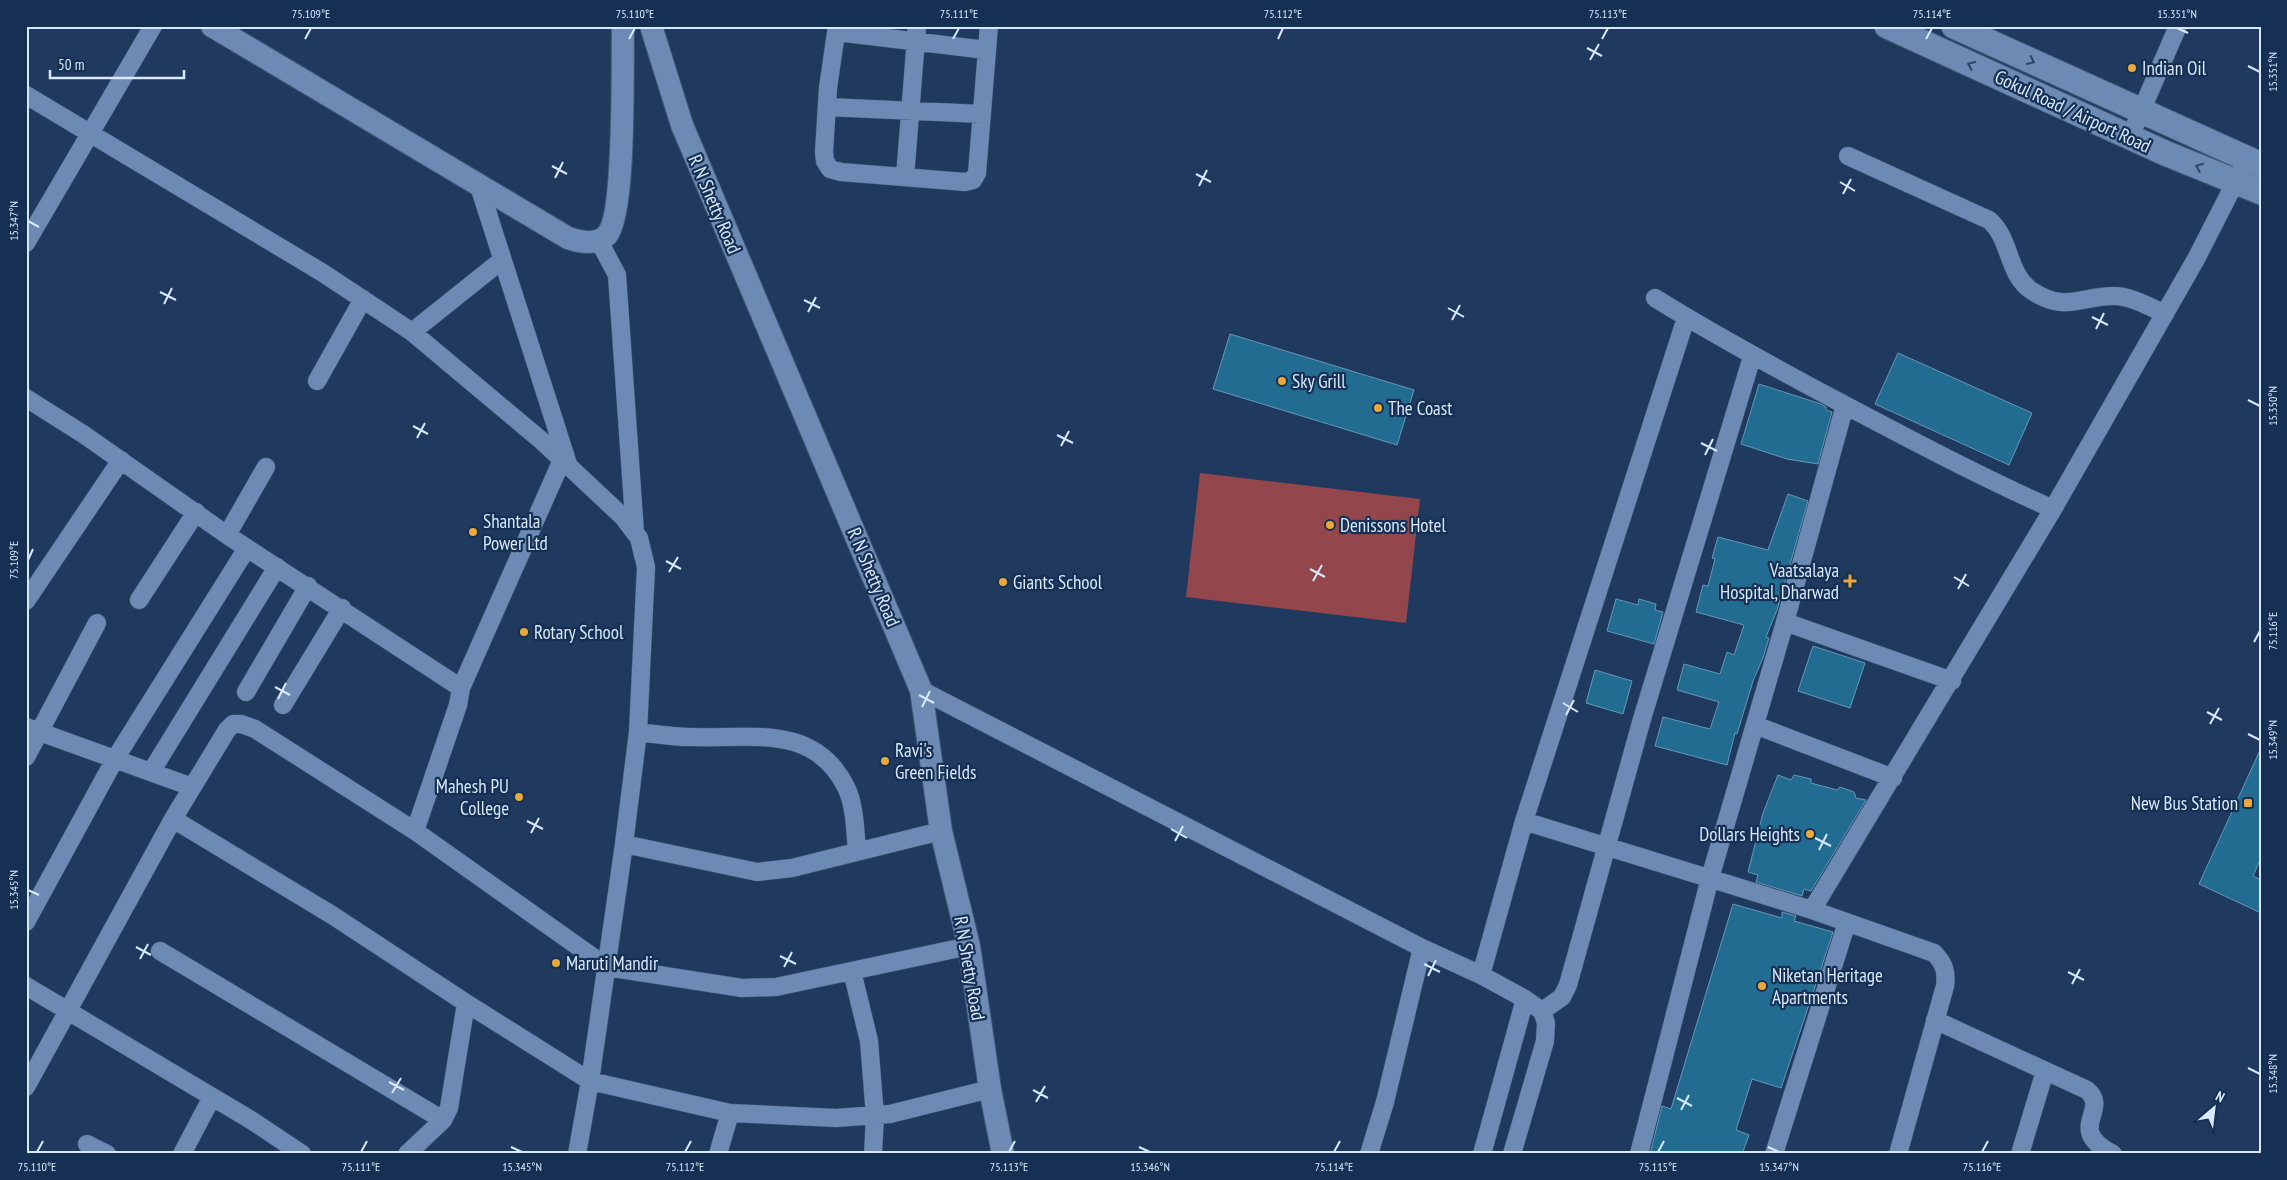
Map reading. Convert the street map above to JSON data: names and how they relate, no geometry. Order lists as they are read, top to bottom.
{
  "streets": {
    "main road": ["Gokul Road / Airport Road"],
    "street": ["R N Shetty Road"]
  },
  "places": {
    "other": [
      "Indian Oil",
      "Sky Grill",
      "The Coast",
      "Denissons Hotel",
      "Shantala Power Ltd",
      "Giants School",
      "Rotary School",
      "Ravi's Green Fields",
      "Mahesh PU College",
      "Dollars Heights",
      "Maruti Mandir",
      "Niketan Heritage Apartments"
    ],
    "health": ["Vaatsalaya Hospital, Dharwad"],
    "transit": ["New Bus Station"]
  },
  "scale_bar": "50 m",
  "north": "top right",
  "coordinates": [
    "75.109°E",
    "75.110°E",
    "75.111°E",
    "75.112°E",
    "75.113°E",
    "75.114°E",
    "15.351°N",
    "15.347°N",
    "15.350°N",
    "75.116°E",
    "15.349°N",
    "15.345°N",
    "15.348°N",
    "15.346°N",
    "75.115°E"
  ]
}
